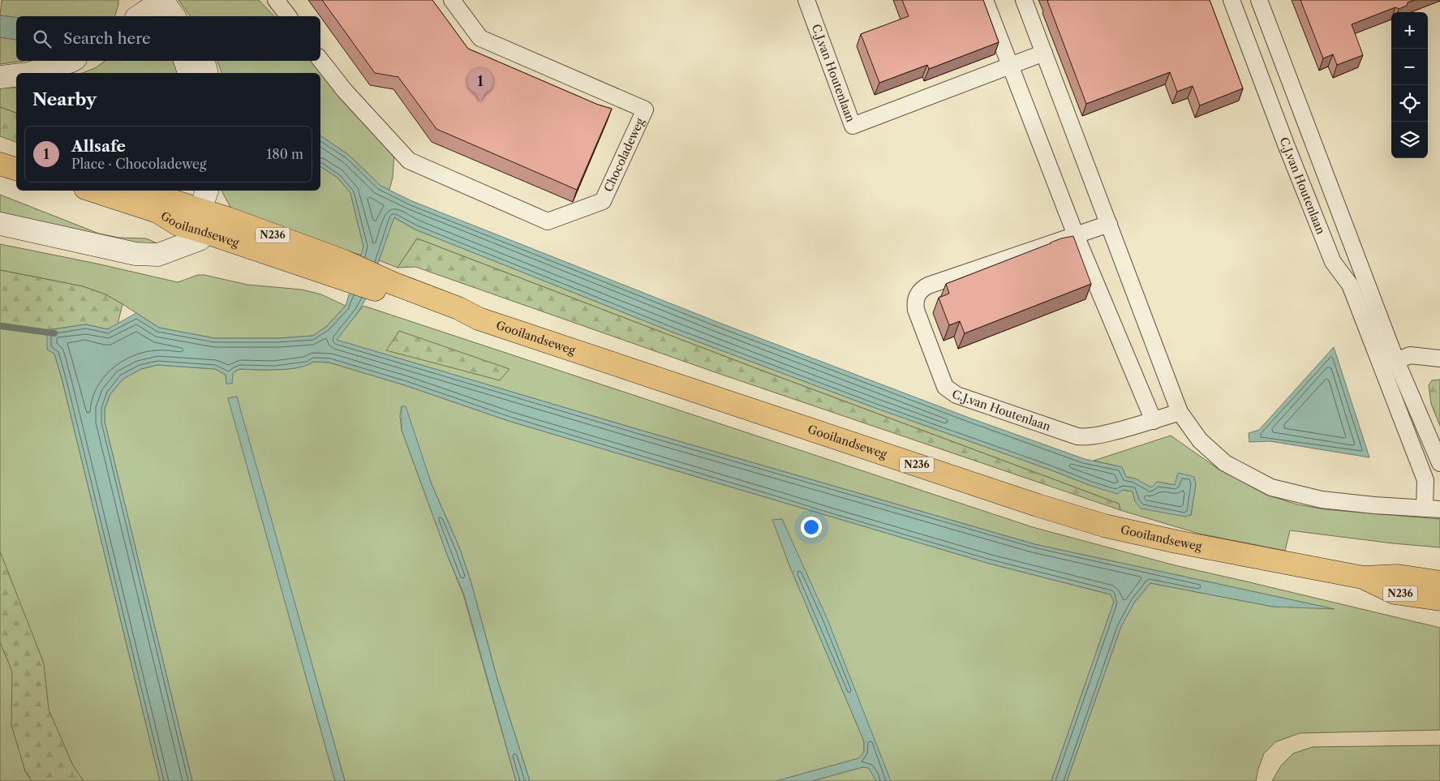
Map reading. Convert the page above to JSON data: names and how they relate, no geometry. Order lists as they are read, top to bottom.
{
  "streets": {
    "main road": ["Gooilandseweg", "N236"],
    "street": ["C.J.van Houtenlaan", "Chocoladeweg"]
  },
  "page": {
    "map_buttons": ["+", "−"],
    "search": "Search here",
    "pins": "1",
    "heading": "Nearby",
    "list": [
      {
        "mark": "1",
        "name": "Allsafe",
        "note": "Place · Chocoladeweg",
        "value": "180 m"
      }
    ]
  }
}
